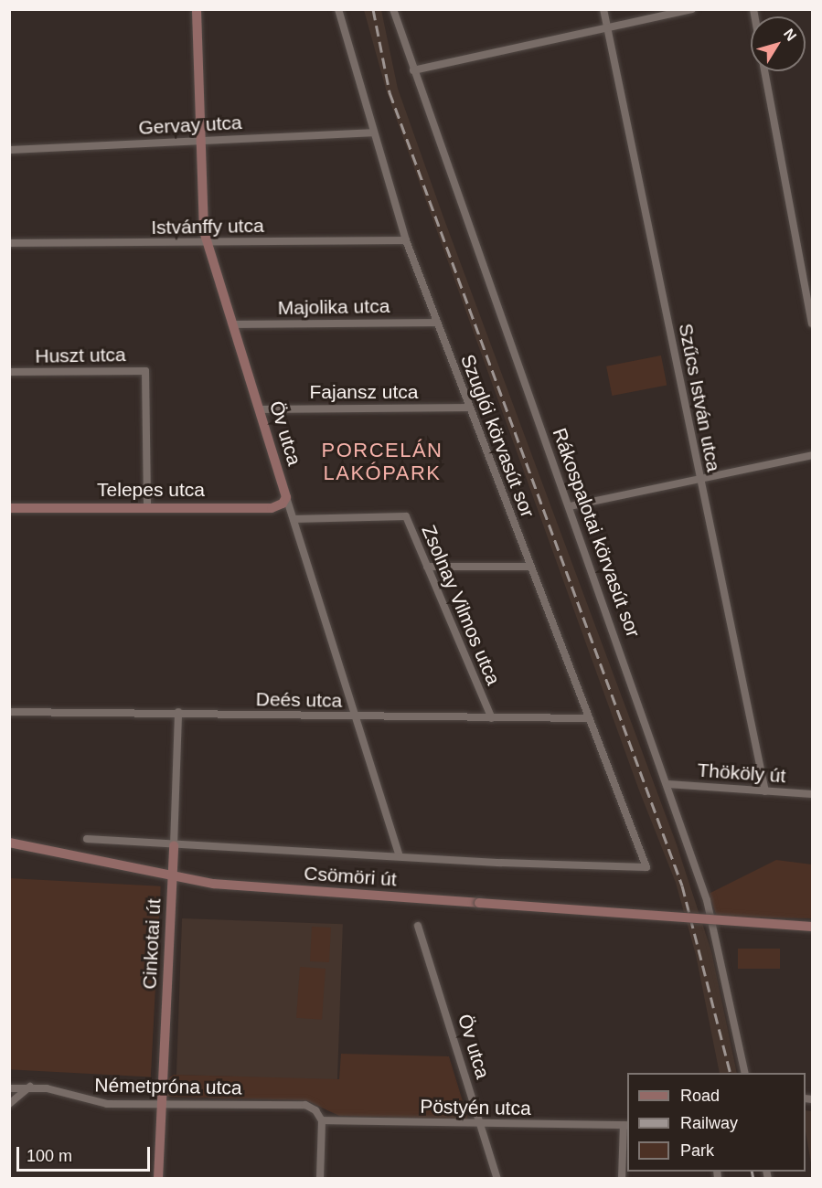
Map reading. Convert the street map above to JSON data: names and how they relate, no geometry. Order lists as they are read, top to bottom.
{
  "streets": {
    "street": [
      "Gervay utca",
      "Istvánffy utca",
      "Majolika utca",
      "Huszt utca",
      "Fajansz utca",
      "Szűcs István utca",
      "Öv utca",
      "Szuglói körvasút sor",
      "Telepes utca",
      "Rákospalotai körvasút sor",
      "Zsolnay Vilmos utca",
      "Deés utca",
      "Thököly út",
      "Csömöri út",
      "Cinkotai út",
      "Németpróna utca",
      "Pöstyén utca"
    ]
  },
  "crossings": [
    ["Gervay utca", "Öv utca"],
    ["Gervay utca", "Szuglói körvasút sor"],
    ["Istvánffy utca", "Öv utca"],
    ["Istvánffy utca", "Szuglói körvasút sor"],
    ["Majolika utca", "Öv utca"],
    ["Majolika utca", "Szuglói körvasút sor"],
    ["Huszt utca", "Telepes utca"],
    ["Fajansz utca", "Öv utca"],
    ["Fajansz utca", "Szuglói körvasút sor"],
    ["Szűcs István utca", "Thököly út"],
    ["Öv utca", "Telepes utca"],
    ["Öv utca", "Zsolnay Vilmos utca"],
    ["Öv utca", "Deés utca"],
    ["Öv utca", "Csömöri út"],
    ["Öv utca", "Pöstyén utca"],
    ["Szuglói körvasút sor", "Deés utca"],
    ["Szuglói körvasút sor", "Csömöri út"],
    ["Rákospalotai körvasút sor", "Thököly út"],
    ["Zsolnay Vilmos utca", "Deés utca"],
    ["Deés utca", "Cinkotai út"],
    ["Csömöri út", "Cinkotai út"],
    ["Cinkotai út", "Németpróna utca"],
    ["Németpróna utca", "Pöstyén utca"]
  ],
  "districts": ["PORCELÁN LAKÓPARK"],
  "legend": ["Road", "Railway", "Park"],
  "scale_bar": "100 m",
  "north": "top right"
}
